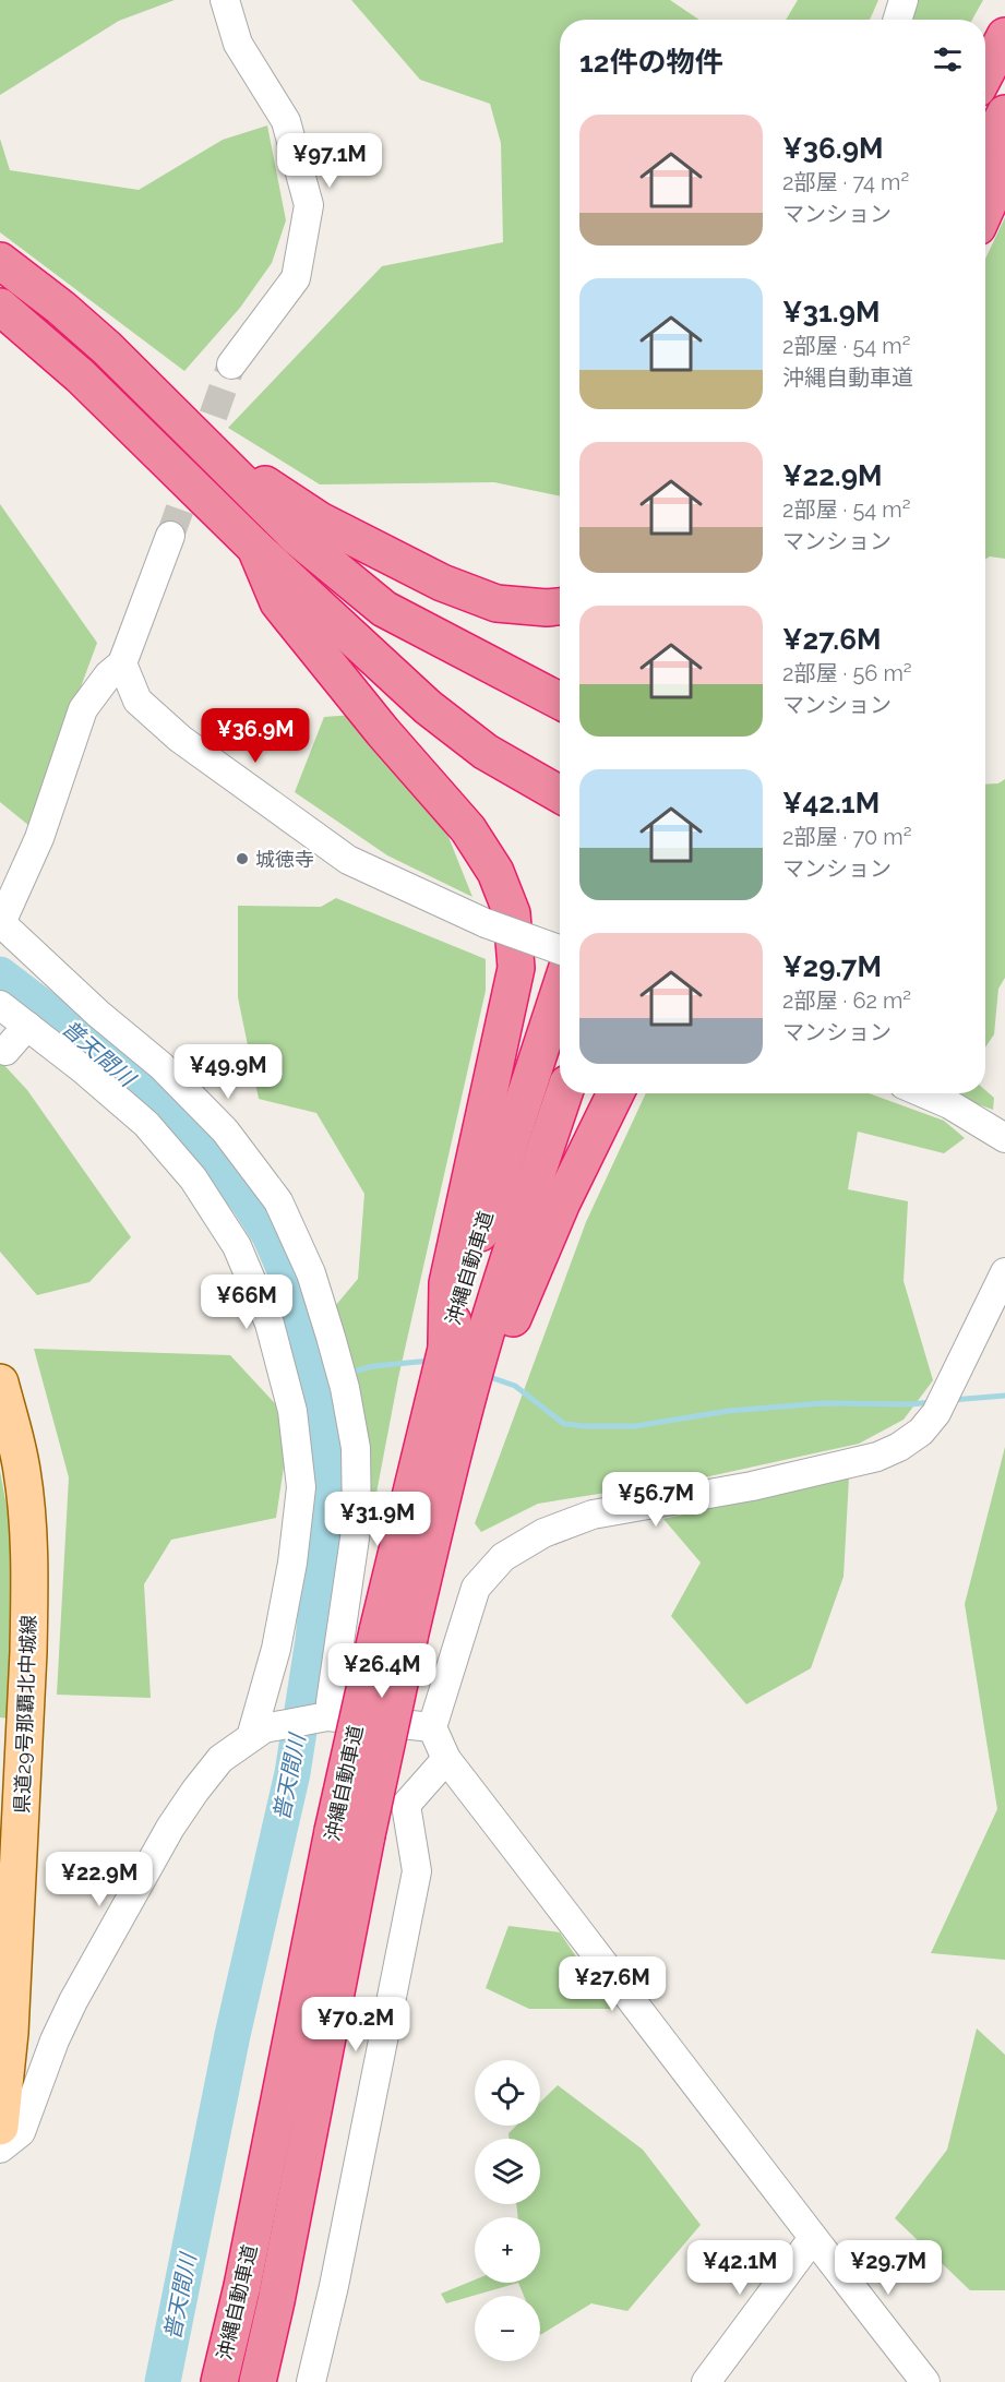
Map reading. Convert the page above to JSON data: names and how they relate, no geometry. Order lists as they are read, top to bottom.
{
  "streets": {
    "highway": ["沖縄自動車道"],
    "main road": ["県道29号那覇北中城線"]
  },
  "water": ["普天間川"],
  "places": ["城徳寺"],
  "page": {
    "heading": "12件の物件",
    "list": [
      {
        "name": "¥36.9M",
        "note": "2部屋 · 74 m² · マンション"
      },
      {
        "name": "¥31.9M",
        "note": "2部屋 · 54 m² · 沖縄自動車道"
      },
      {
        "name": "¥22.9M",
        "note": "2部屋 · 54 m² · マンション"
      },
      {
        "name": "¥27.6M",
        "note": "2部屋 · 56 m² · マンション"
      },
      {
        "name": "¥42.1M",
        "note": "2部屋 · 70 m² · マンション"
      },
      {
        "name": "¥29.7M",
        "note": "2部屋 · 62 m² · マンション"
      }
    ],
    "price": [
      "¥97.1M",
      "¥36.9M",
      "¥49.9M",
      "¥66M",
      "¥56.7M",
      "¥31.9M",
      "¥26.4M",
      "¥22.9M",
      "¥27.6M",
      "¥70.2M",
      "¥42.1M",
      "¥29.7M"
    ],
    "map_buttons": ["+", "−"]
  }
}
